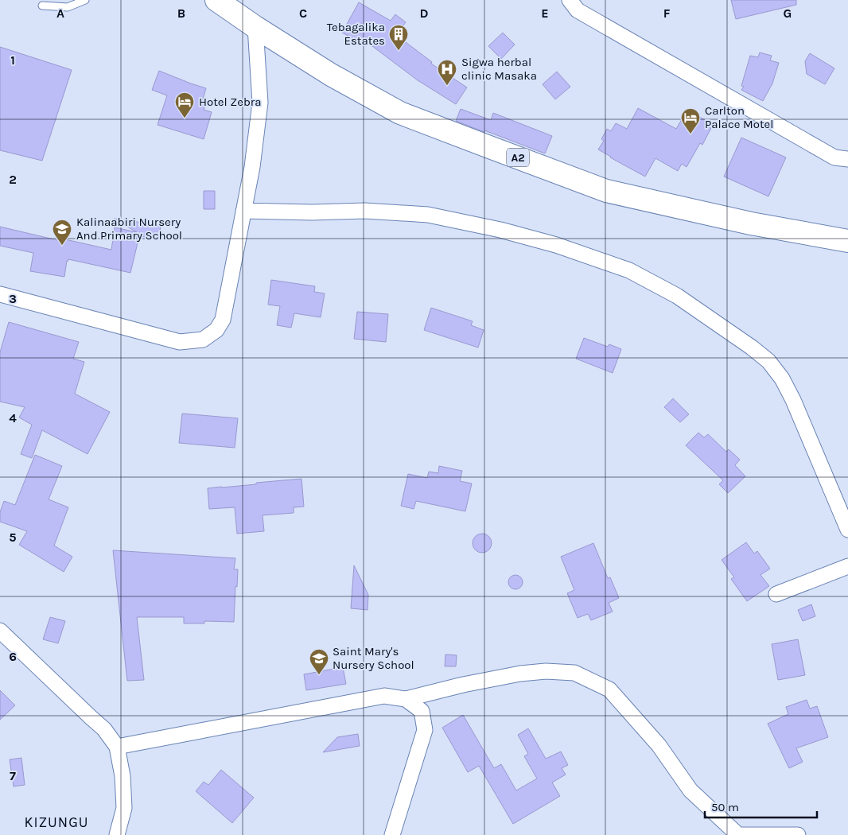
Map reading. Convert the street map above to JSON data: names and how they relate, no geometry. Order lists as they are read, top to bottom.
{
  "streets": {
    "highway": ["A2"]
  },
  "districts": ["KIZUNGU"],
  "places": {
    "building": ["Tebagalika Estates"],
    "hospital": ["Sigwa herbal clinic Masaka"],
    "hotel": ["Hotel Zebra", "Carlton Palace Motel"],
    "school or university": ["Kalinaabiri Nursery And Primary School", "Saint Mary's Nursery School"]
  },
  "scale_bar": "50 m",
  "grid": {
    "columns": [
      "A",
      "B",
      "C",
      "D",
      "E",
      "F",
      "G"
    ],
    "rows": [
      "1",
      "2",
      "3",
      "4",
      "5",
      "6",
      "7"
    ]
  }
}
